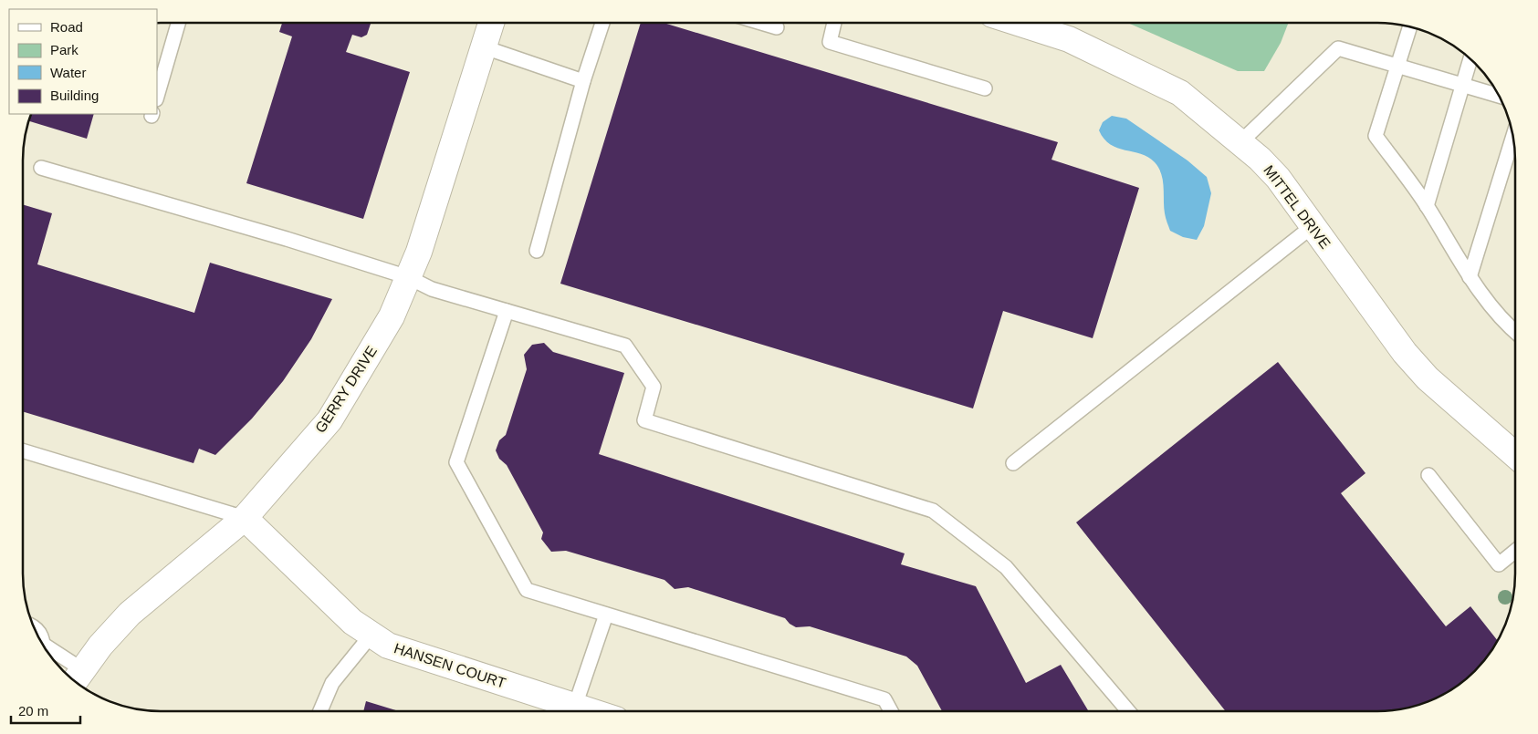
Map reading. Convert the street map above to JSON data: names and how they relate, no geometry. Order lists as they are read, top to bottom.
{
  "streets": {
    "street": ["MITTEL DRIVE", "GERRY DRIVE", "HANSEN COURT"]
  },
  "crossings": [
    ["GERRY DRIVE", "HANSEN COURT"]
  ],
  "legend": [
    "Road",
    "Park",
    "Water",
    "Building"
  ],
  "scale_bar": "20 m"
}
